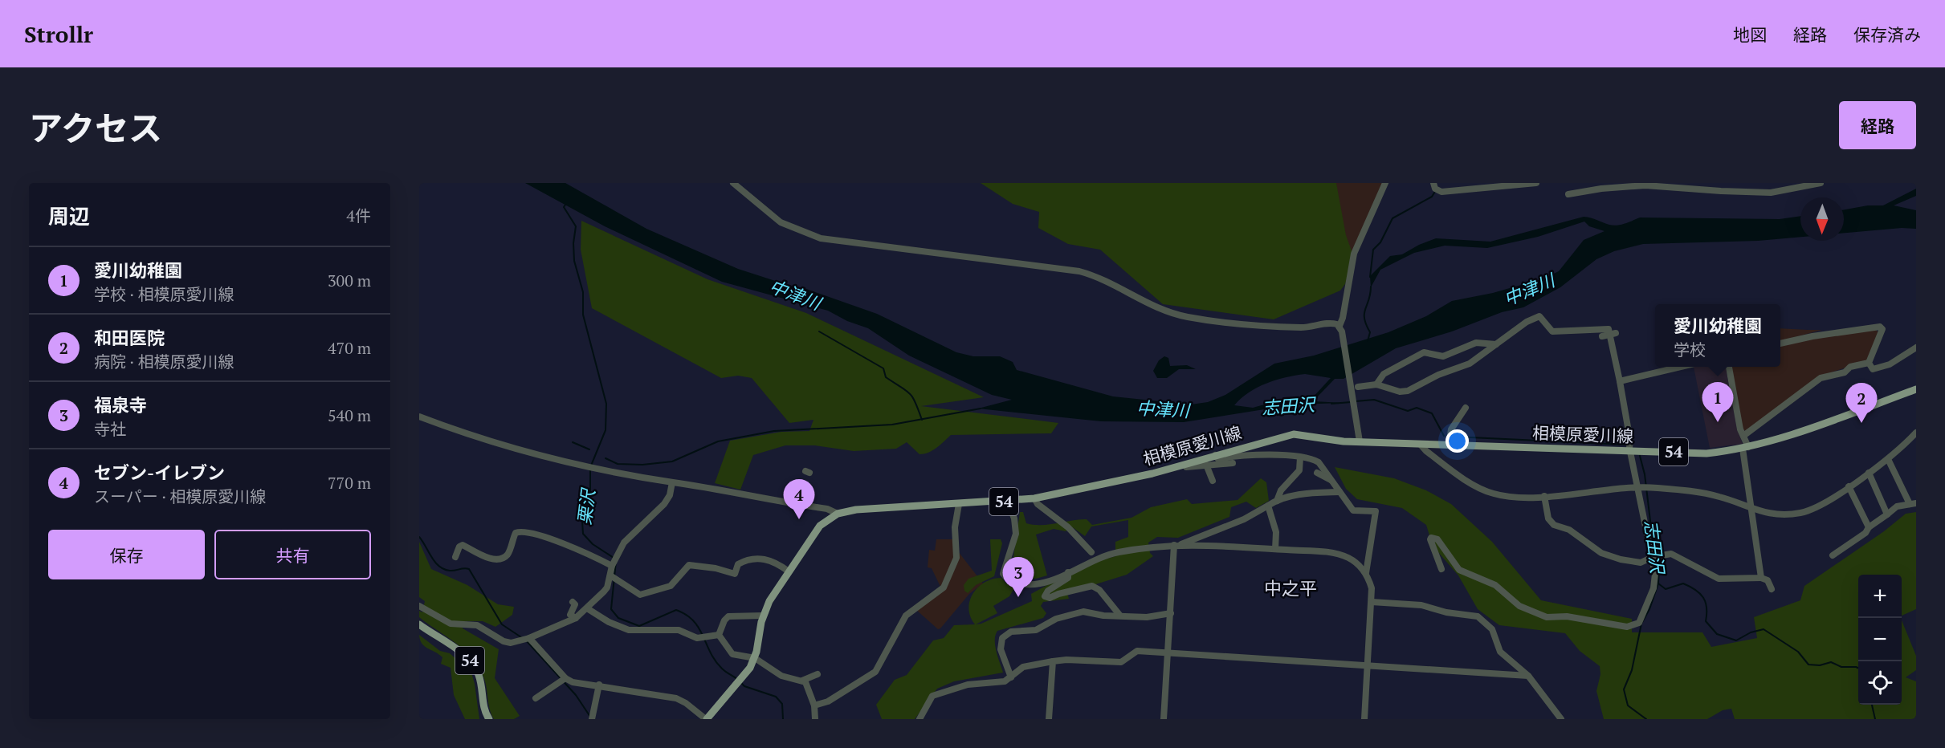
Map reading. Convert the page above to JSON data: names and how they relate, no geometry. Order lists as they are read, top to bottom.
{
  "streets": {
    "main road": ["相模原愛川線", "54"]
  },
  "districts": ["中之平"],
  "water": ["中津川", "志田沢", "栗沢"],
  "north": "bottom",
  "page": {
    "header": "Strollr",
    "nav": ["地図", "経路", "保存済み"],
    "title": "アクセス",
    "buttons": [
      "経路",
      ["保存", "共有"]
    ],
    "heading": ["周辺", "4件"],
    "list": [
      {
        "mark": "1",
        "name": "愛川幼稚園",
        "note": "学校 · 相模原愛川線",
        "value": "300 m"
      },
      {
        "mark": "2",
        "name": "和田医院",
        "note": "病院 · 相模原愛川線",
        "value": "470 m"
      },
      {
        "mark": "3",
        "name": "福泉寺",
        "note": "寺社",
        "value": "540 m"
      },
      {
        "mark": "4",
        "name": "セブン-イレブン",
        "note": "スーパー · 相模原愛川線",
        "value": "770 m"
      }
    ],
    "popup": ["愛川幼稚園", "学校"],
    "pins": [
      "1",
      "2",
      "4",
      "3"
    ],
    "map_buttons": ["+", "−"]
  }
}
